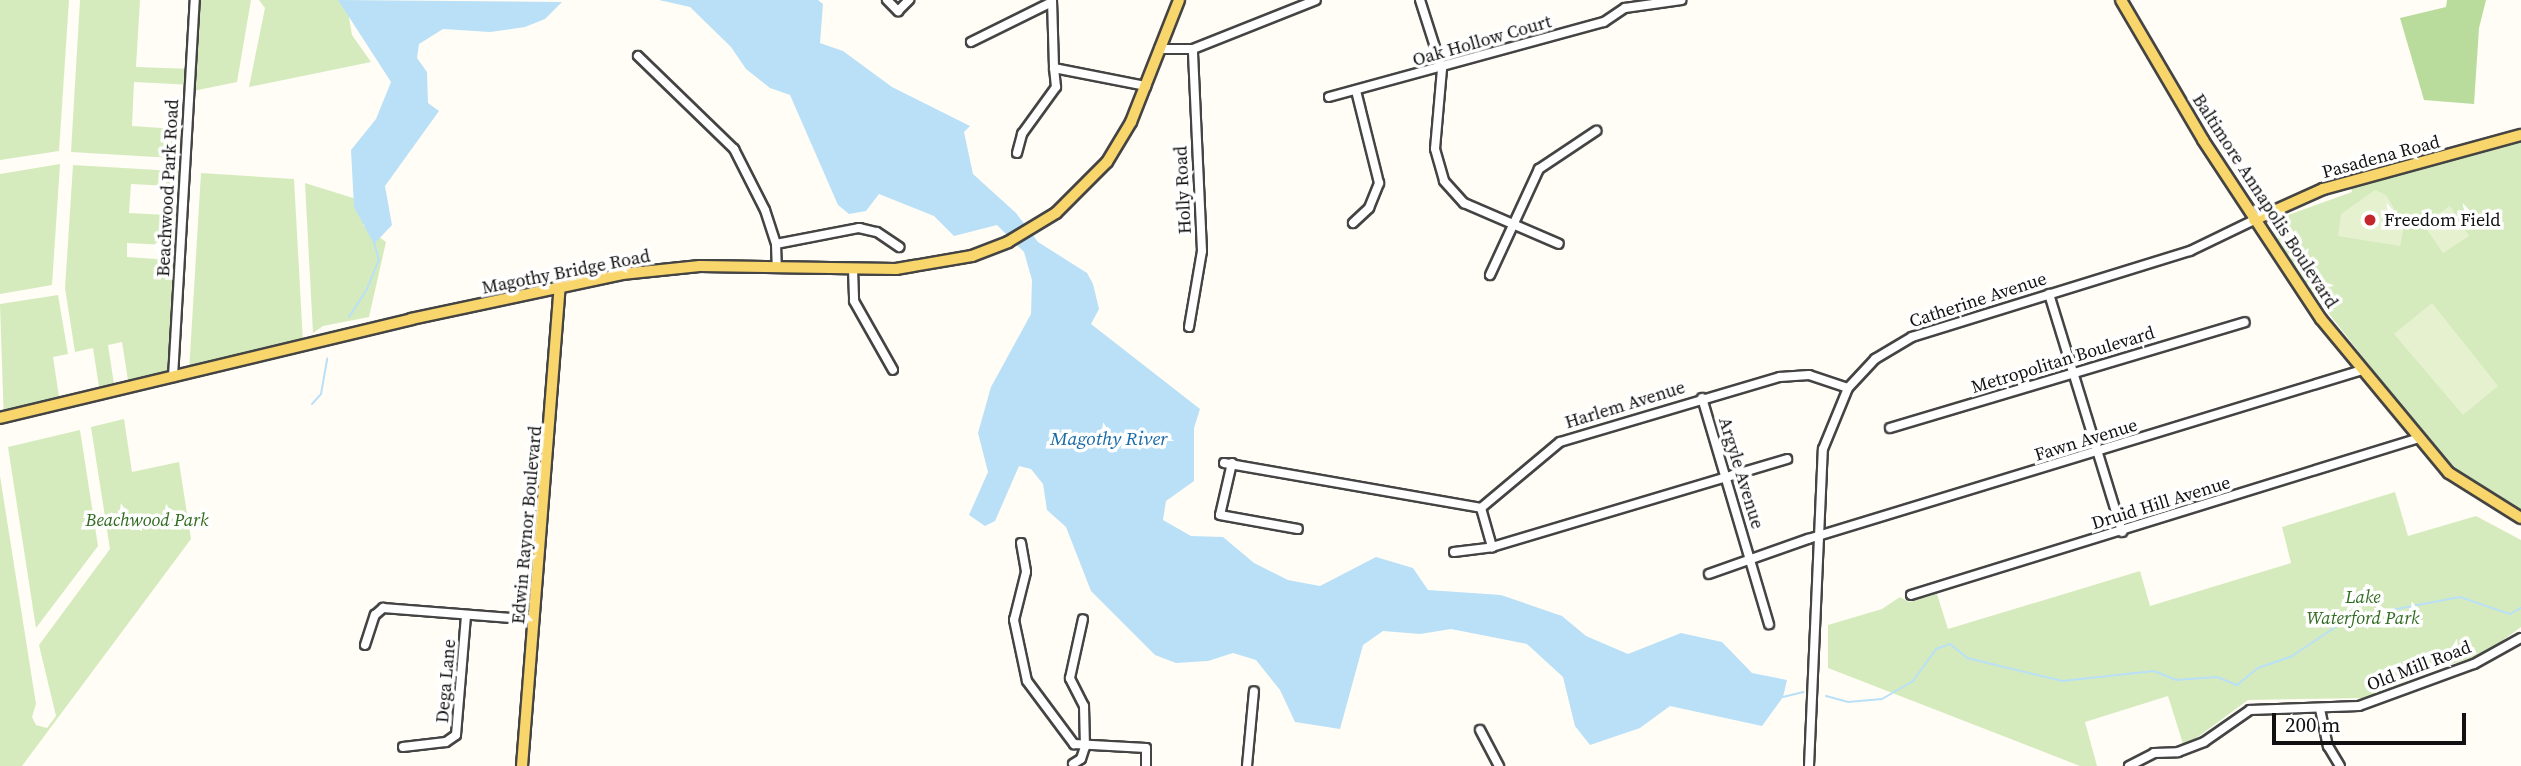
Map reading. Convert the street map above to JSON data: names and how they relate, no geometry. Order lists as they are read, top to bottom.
{
  "streets": {
    "main road": [
      "Pasadena Road",
      "Baltimore Annapolis Boulevard",
      "Magothy Bridge Road",
      "Edwin Raynor Boulevard"
    ],
    "street": [
      "Oak Hollow Court",
      "Beachwood Park Road",
      "Holly Road",
      "Catherine Avenue",
      "Metropolitan Boulevard",
      "Harlem Avenue",
      "Fawn Avenue",
      "Argyle Avenue",
      "Druid Hill Avenue",
      "Old Mill Road",
      "Dega Lane"
    ]
  },
  "crossings": [
    ["Pasadena Road", "Baltimore Annapolis Boulevard"],
    ["Pasadena Road", "Catherine Avenue"],
    ["Beachwood Park Road", "Magothy Bridge Road"],
    ["Baltimore Annapolis Boulevard", "Catherine Avenue"],
    ["Baltimore Annapolis Boulevard", "Fawn Avenue"],
    ["Baltimore Annapolis Boulevard", "Druid Hill Avenue"],
    ["Magothy Bridge Road", "Edwin Raynor Boulevard"],
    ["Catherine Avenue", "Harlem Avenue"],
    ["Catherine Avenue", "Fawn Avenue"],
    ["Catherine Avenue", "Argyle Avenue"],
    ["Harlem Avenue", "Argyle Avenue"],
    ["Fawn Avenue", "Argyle Avenue"],
    ["Edwin Raynor Boulevard", "Dega Lane"]
  ],
  "water": ["Magothy River"],
  "parks": ["Beachwood Park", "Lake Waterford Park"],
  "places": ["Freedom Field"],
  "scale_bar": "200 m"
}
